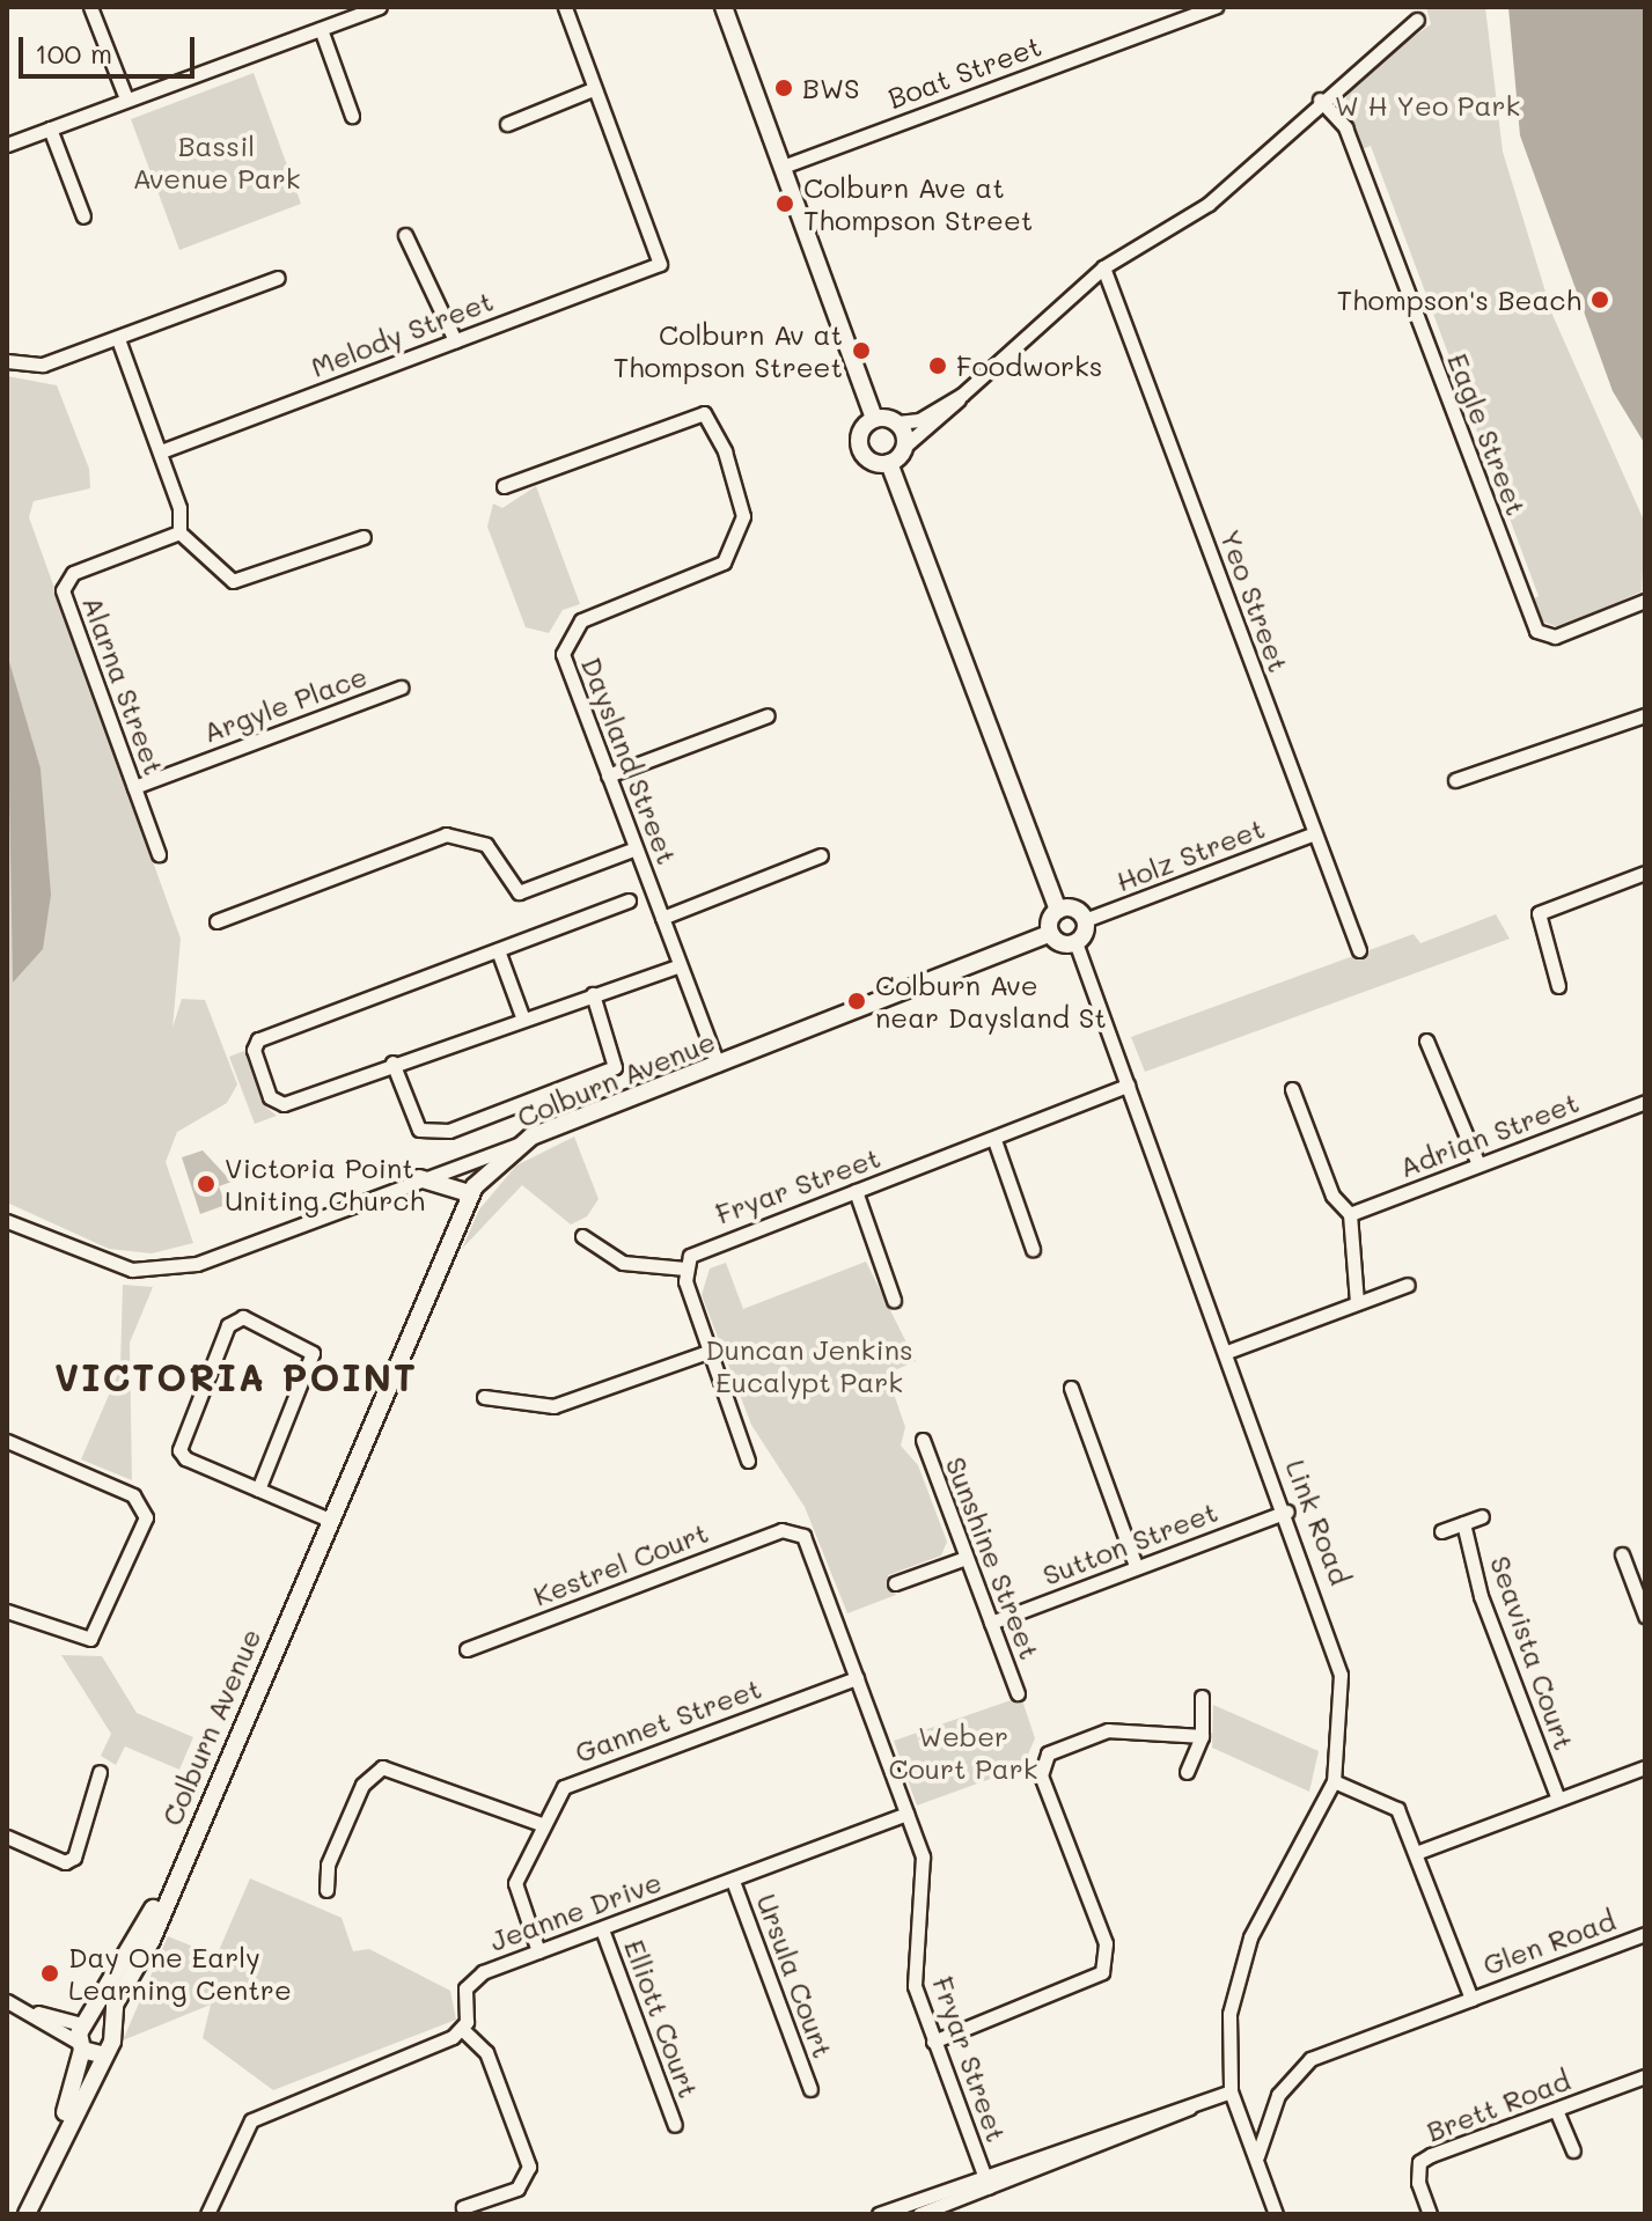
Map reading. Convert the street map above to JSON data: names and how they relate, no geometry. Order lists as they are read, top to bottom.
{
  "streets": {
    "main road": ["Colburn Avenue"],
    "street": [
      "Boat Street",
      "Melody Street",
      "Eagle Street",
      "Yeo Street",
      "Alarna Street",
      "Argyle Place",
      "Daysland Street",
      "Holz Street",
      "Adrian Street",
      "Fryar Street",
      "Link Road",
      "Sutton Street",
      "Sunshine Street",
      "Kestrel Court",
      "Seavista Court",
      "Gannet Street",
      "Jeanne Drive",
      "Glen Road",
      "Ursula Court",
      "Elliott Court",
      "Brett Road"
    ]
  },
  "crossings": [
    ["Yeo Street", "Holz Street"],
    ["Alarna Street", "Argyle Place"],
    ["Daysland Street", "Colburn Avenue"],
    ["Fryar Street", "Link Road"],
    ["Fryar Street", "Kestrel Court"],
    ["Fryar Street", "Gannet Street"],
    ["Fryar Street", "Jeanne Drive"],
    ["Link Road", "Sutton Street"],
    ["Sutton Street", "Sunshine Street"],
    ["Gannet Street", "Jeanne Drive"],
    ["Jeanne Drive", "Ursula Court"],
    ["Jeanne Drive", "Elliott Court"]
  ],
  "districts": ["VICTORIA POINT"],
  "parks": [
    "W H Yeo Park",
    "Bassil Avenue Park",
    "Duncan Jenkins Eucalypt Park",
    "Weber Court Park"
  ],
  "places": [
    "BWS",
    "Colburn Ave at Thompson Street",
    "Thompson's Beach",
    "Colburn Av at Thompson Street",
    "Foodworks",
    "Colburn Ave near Daysland St",
    "Victoria Point Uniting Church",
    "Day One Early Learning Centre"
  ],
  "scale_bar": "100 m"
}
